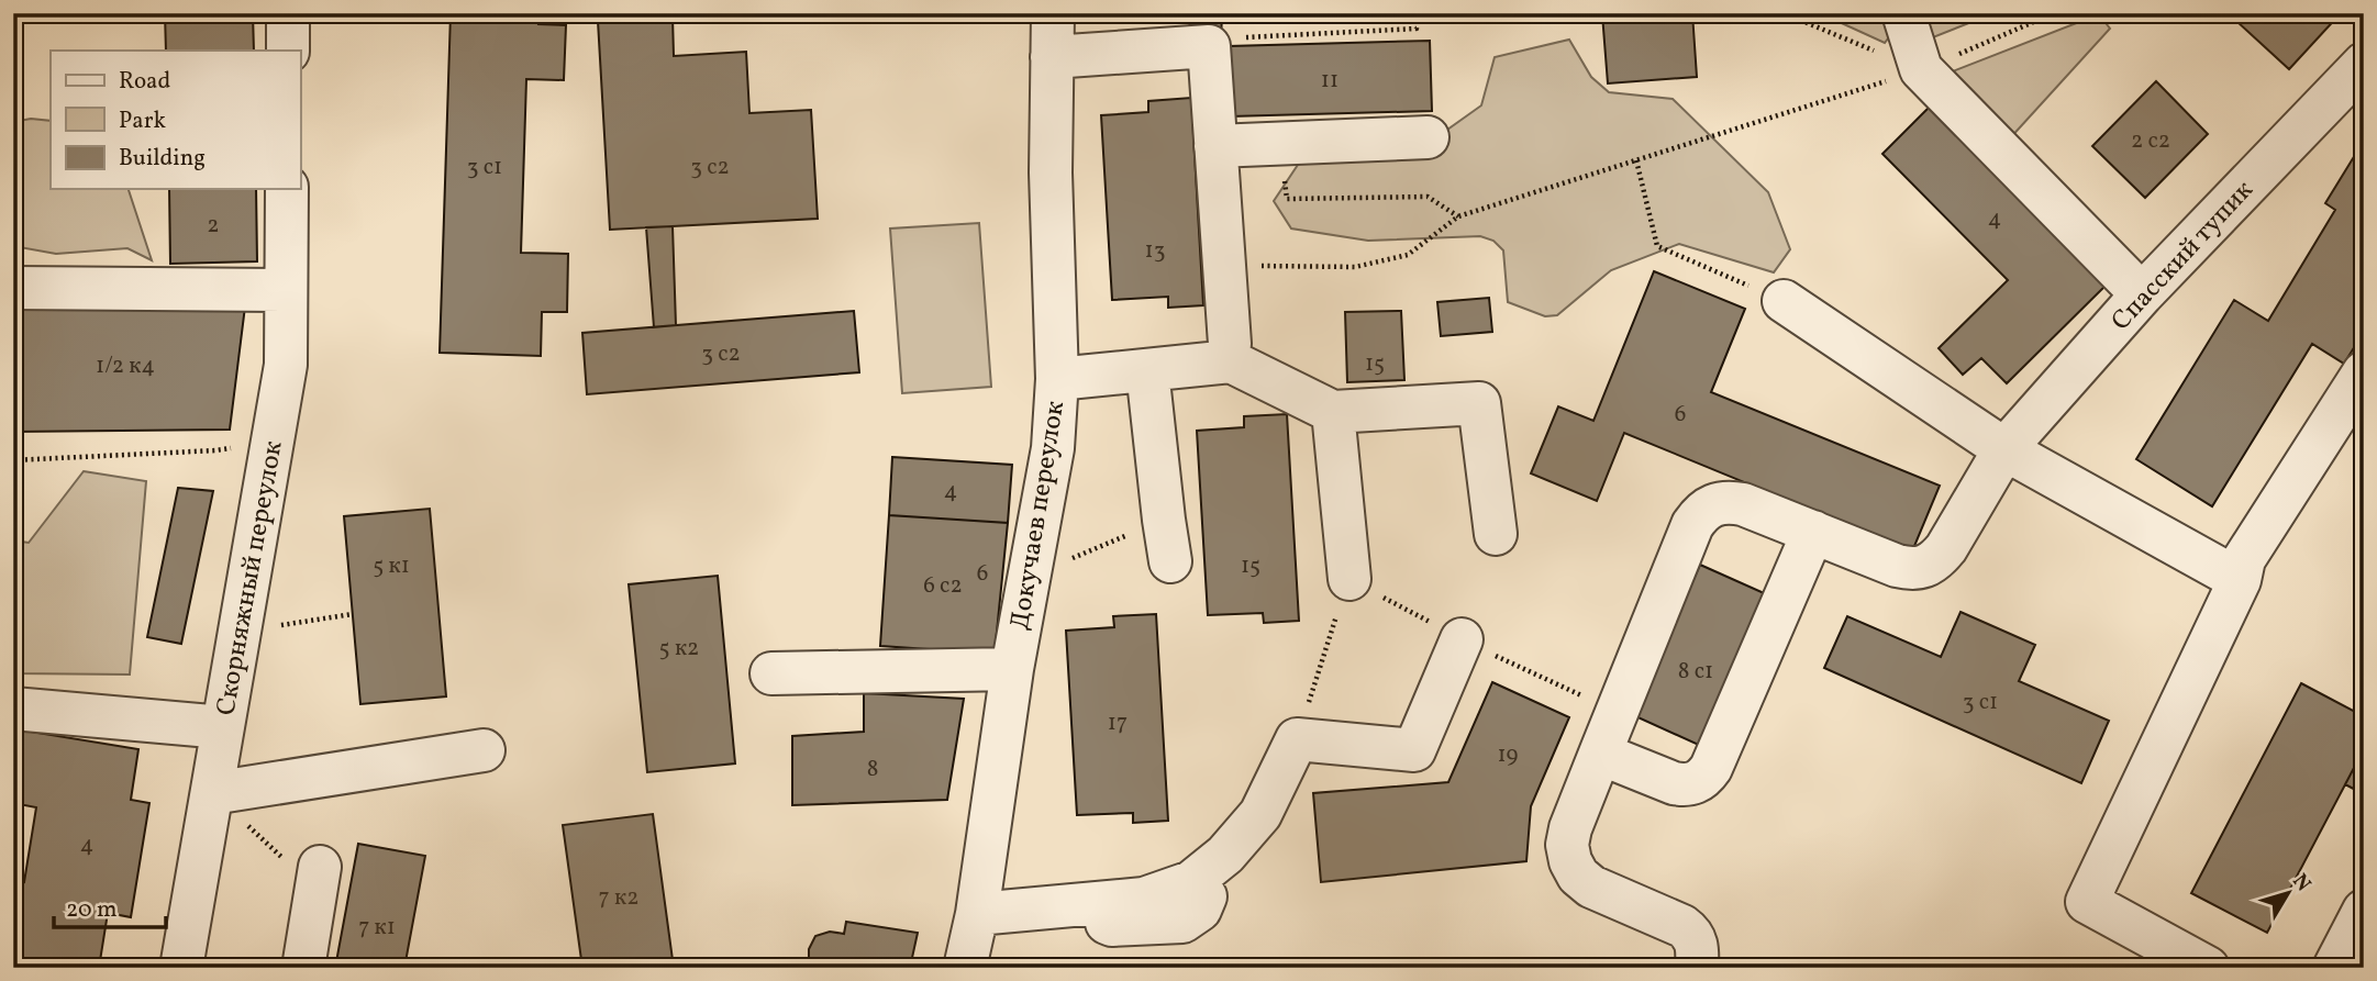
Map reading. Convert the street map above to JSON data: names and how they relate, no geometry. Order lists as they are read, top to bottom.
{
  "streets": {
    "street": ["Спасский тупик", "Докучаев переулок", "Скорняжный переулок"]
  },
  "house_numbers": [
    "11",
    "2 с2",
    "3 с1",
    "3 с2",
    "4",
    "2",
    "13",
    "3 с2",
    "15",
    "1/2 к4",
    "6",
    "4",
    "5 к1",
    "15",
    "6",
    "6 с2",
    "5 к2",
    "8 с1",
    "3 с1",
    "17",
    "19",
    "8",
    "4",
    "7 к2",
    "7 к1"
  ],
  "legend": ["Road", "Park", "Building"],
  "scale_bar": "20 m",
  "north": "top right"
}
